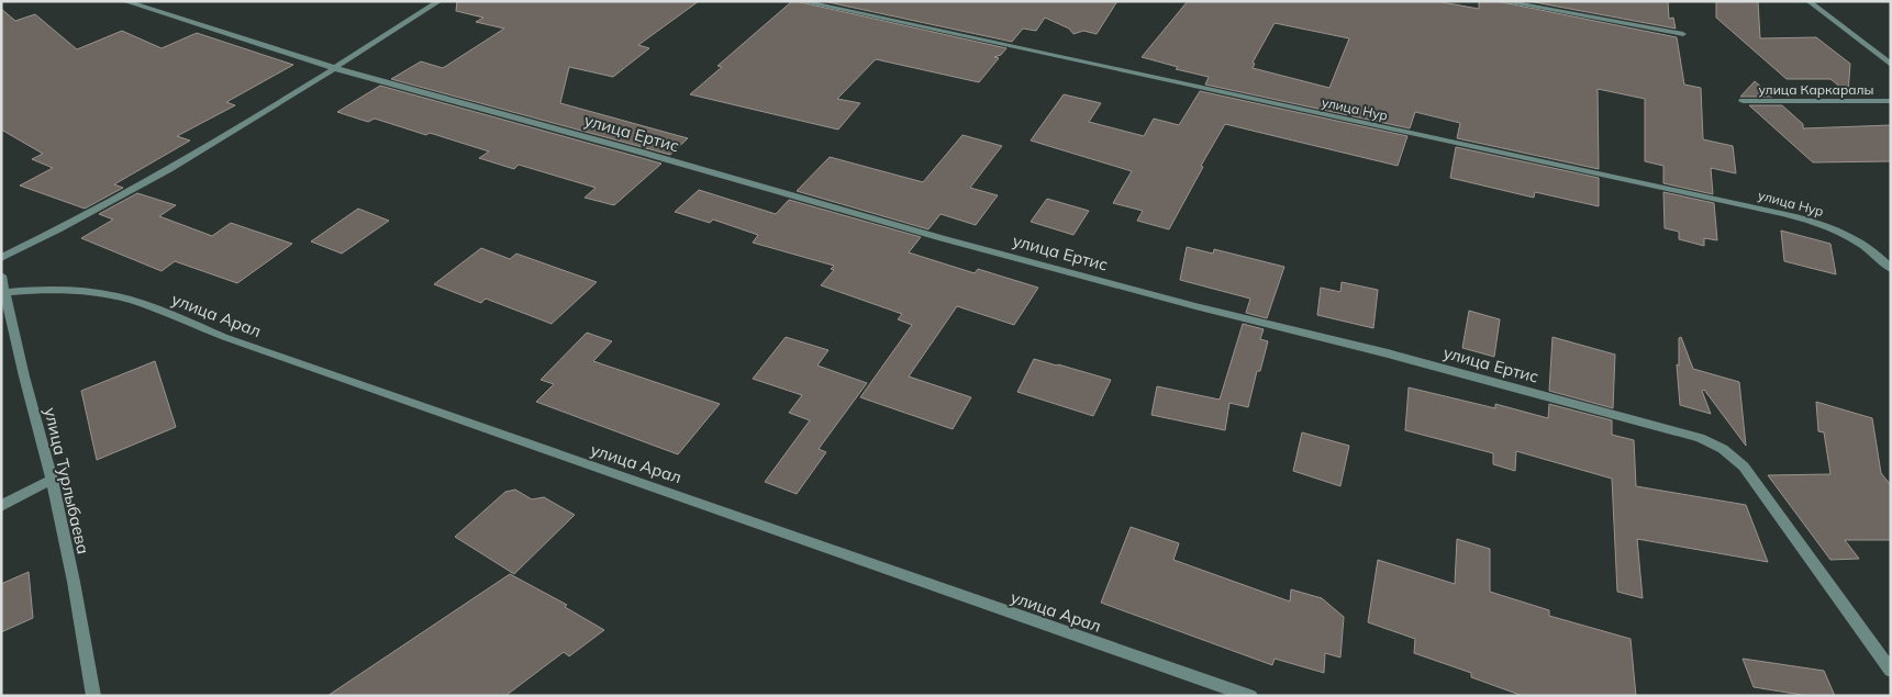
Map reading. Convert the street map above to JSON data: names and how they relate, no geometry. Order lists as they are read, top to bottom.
{
  "streets": {
    "street": [
      "улица Каркаралы",
      "улица Нур",
      "улица Ертис",
      "улица Арал",
      "улица Турлыбаева"
    ]
  },
  "crossings": [
    ["улица Арал", "улица Турлыбаева"]
  ]
}
